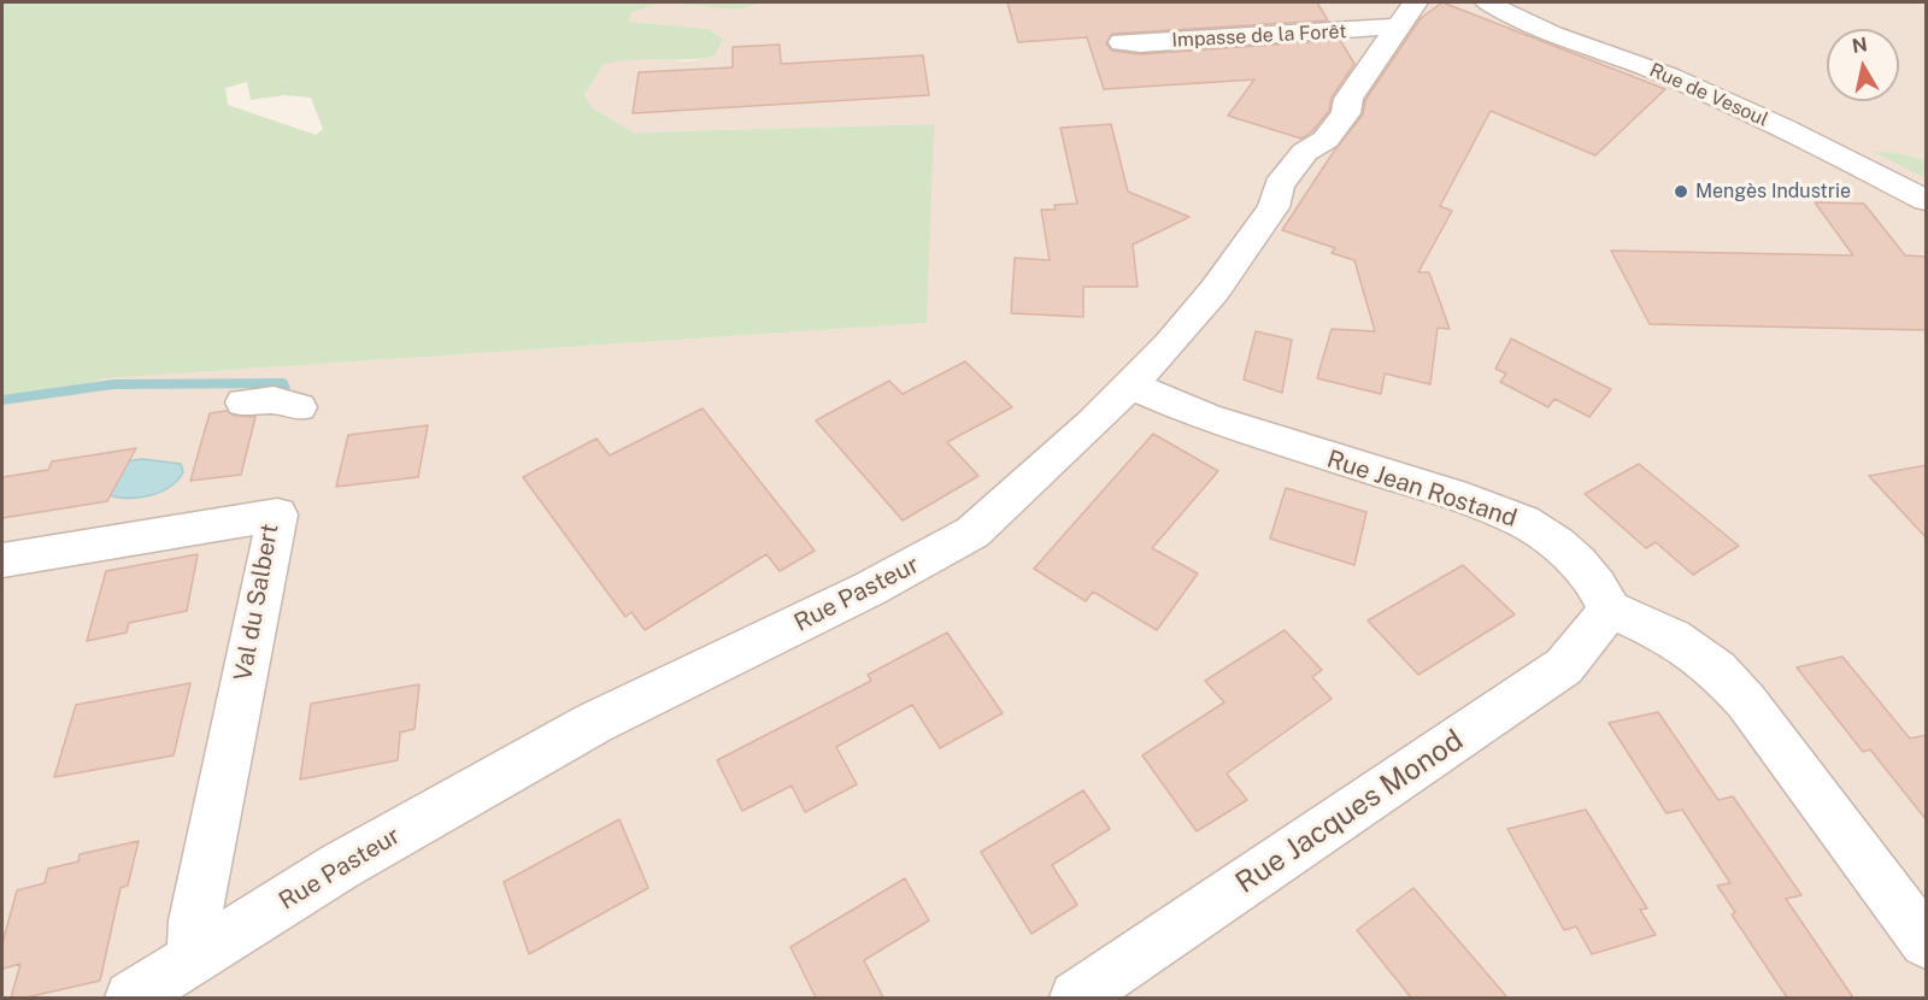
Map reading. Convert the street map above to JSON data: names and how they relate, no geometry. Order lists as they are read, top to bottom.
{
  "streets": {
    "street": [
      "Impasse de la Forêt",
      "Rue de Vesoul",
      "Rue Jean Rostand",
      "Rue Pasteur",
      "Val du Salbert",
      "Rue Jacques Monod"
    ]
  },
  "crossings": [
    ["Impasse de la Forêt", "Rue Pasteur"],
    ["Rue Jean Rostand", "Rue Pasteur"],
    ["Rue Jean Rostand", "Rue Jacques Monod"],
    ["Rue Pasteur", "Val du Salbert"]
  ],
  "places": ["Mengès Industrie"],
  "north": "top"
}
